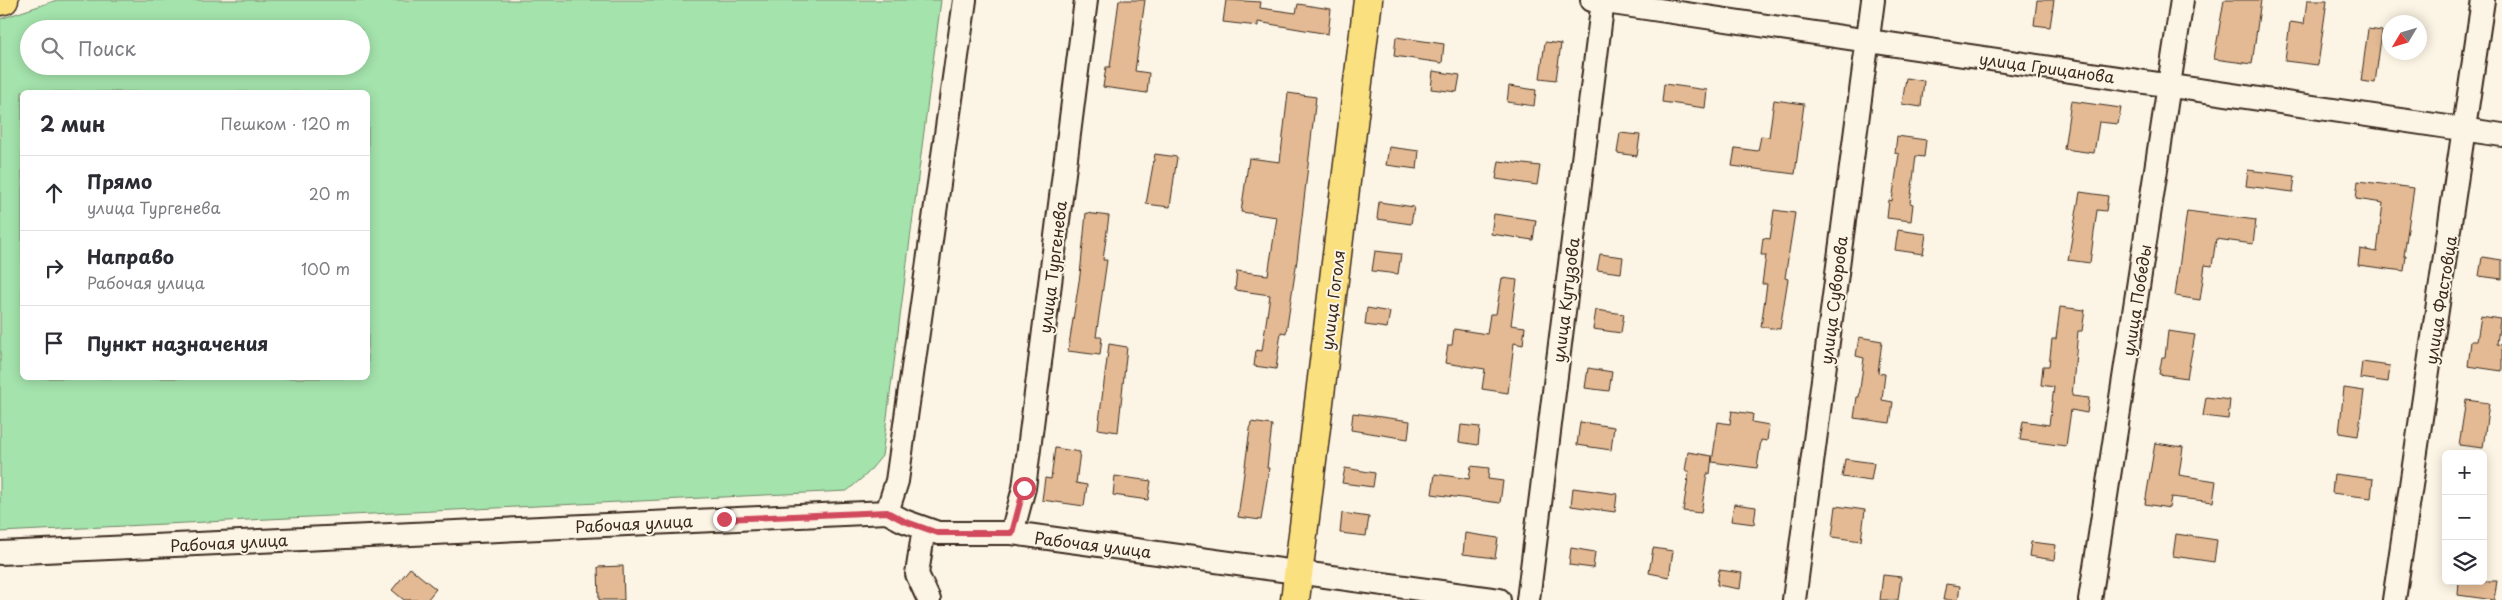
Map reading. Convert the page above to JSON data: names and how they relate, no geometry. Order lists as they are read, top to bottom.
{
  "streets": {
    "main road": ["улица Гоголя"],
    "street": [
      "улица Грицанова",
      "улица Тургенева",
      "улица Кутузова",
      "улица Суворова",
      "улица Победы",
      "улица Фастовца",
      "Рабочая улица"
    ]
  },
  "crossings": [
    ["улица Грицанова", "улица Кутузова"],
    ["улица Грицанова", "улица Суворова"],
    ["улица Грицанова", "улица Победы"],
    ["улица Грицанова", "улица Фастовца"],
    ["улица Тургенева", "Рабочая улица"],
    ["улица Гоголя", "Рабочая улица"]
  ],
  "north": "bottom left",
  "page": {
    "search": "Поиск",
    "heading": ["2 мин", "Пешком · 120 m"],
    "list": [
      ["Прямо", "улица Тургенева", "20 m"],
      ["Направо", "Рабочая улица", "100 m"],
      "Пункт назначения"
    ],
    "map_buttons": ["+", "−"]
  }
}
